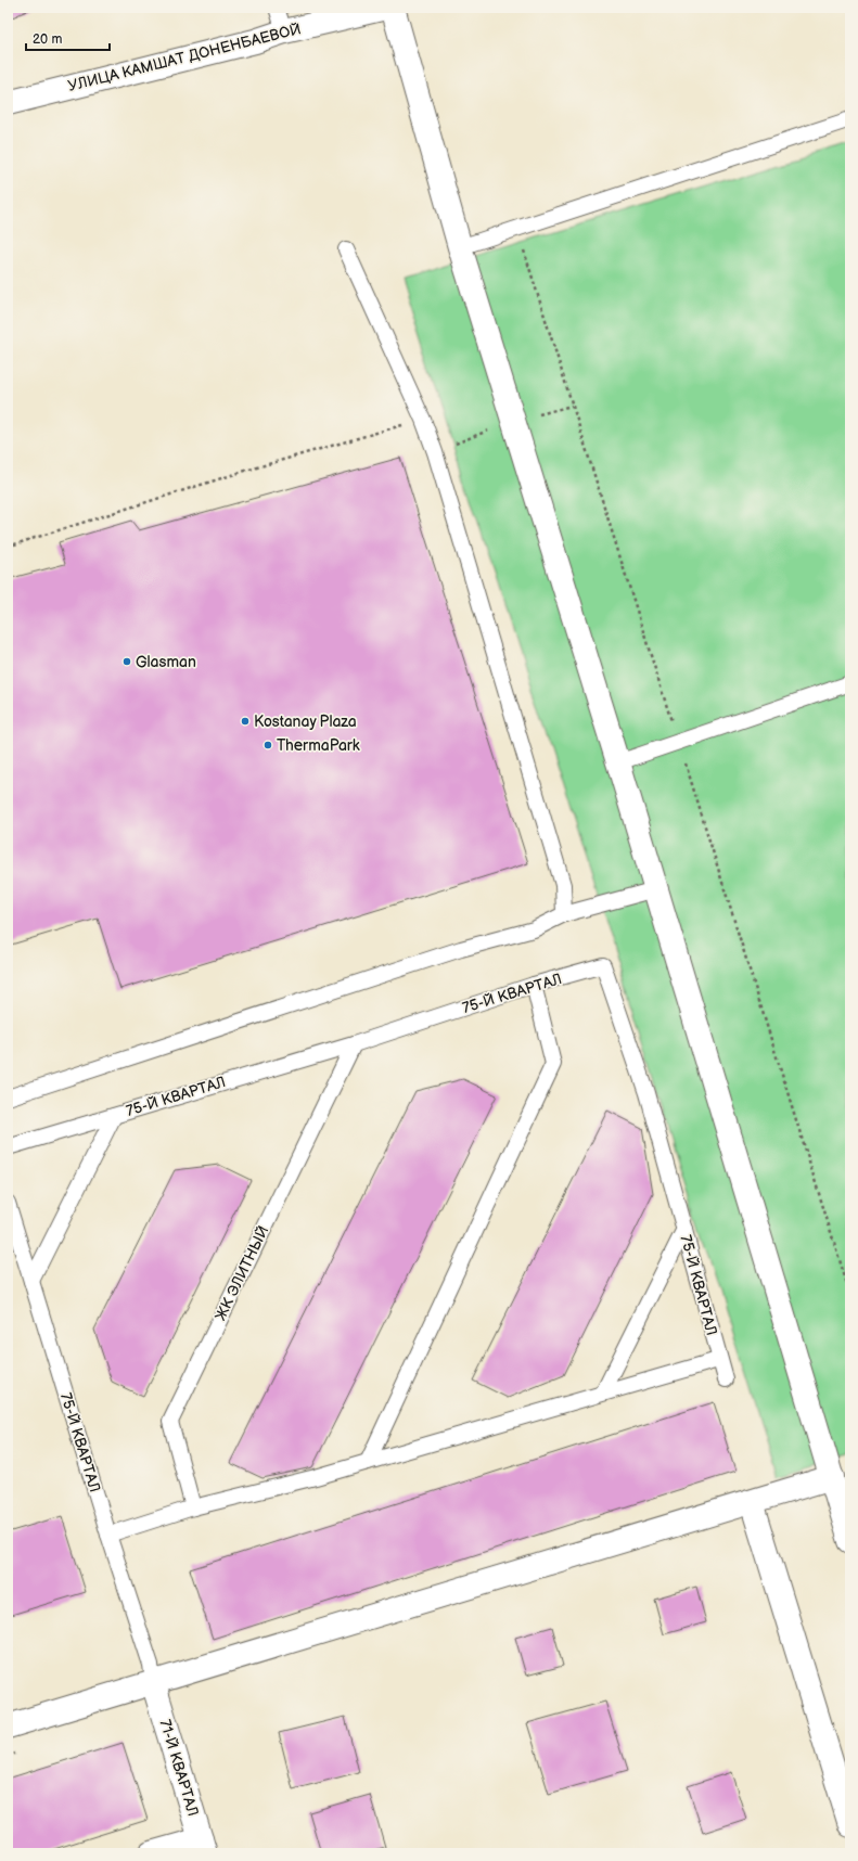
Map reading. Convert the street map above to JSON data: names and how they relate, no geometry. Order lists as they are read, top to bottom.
{
  "streets": {
    "street": ["УЛИЦА КАМШАТ ДОНЕНБАЕВОЙ", "71-Й КВАРТАЛ"],
    "lane": ["75-Й КВАРТАЛ", "ЖК ЭЛИТНЫЙ"]
  },
  "crossings": [
    ["75-Й КВАРТАЛ", "ЖК ЭЛИТНЫЙ"],
    ["75-Й КВАРТАЛ", "71-Й КВАРТАЛ"]
  ],
  "places": ["Glasman", "Kostanay Plaza", "ThermaPark"],
  "scale_bar": "20 m"
}
